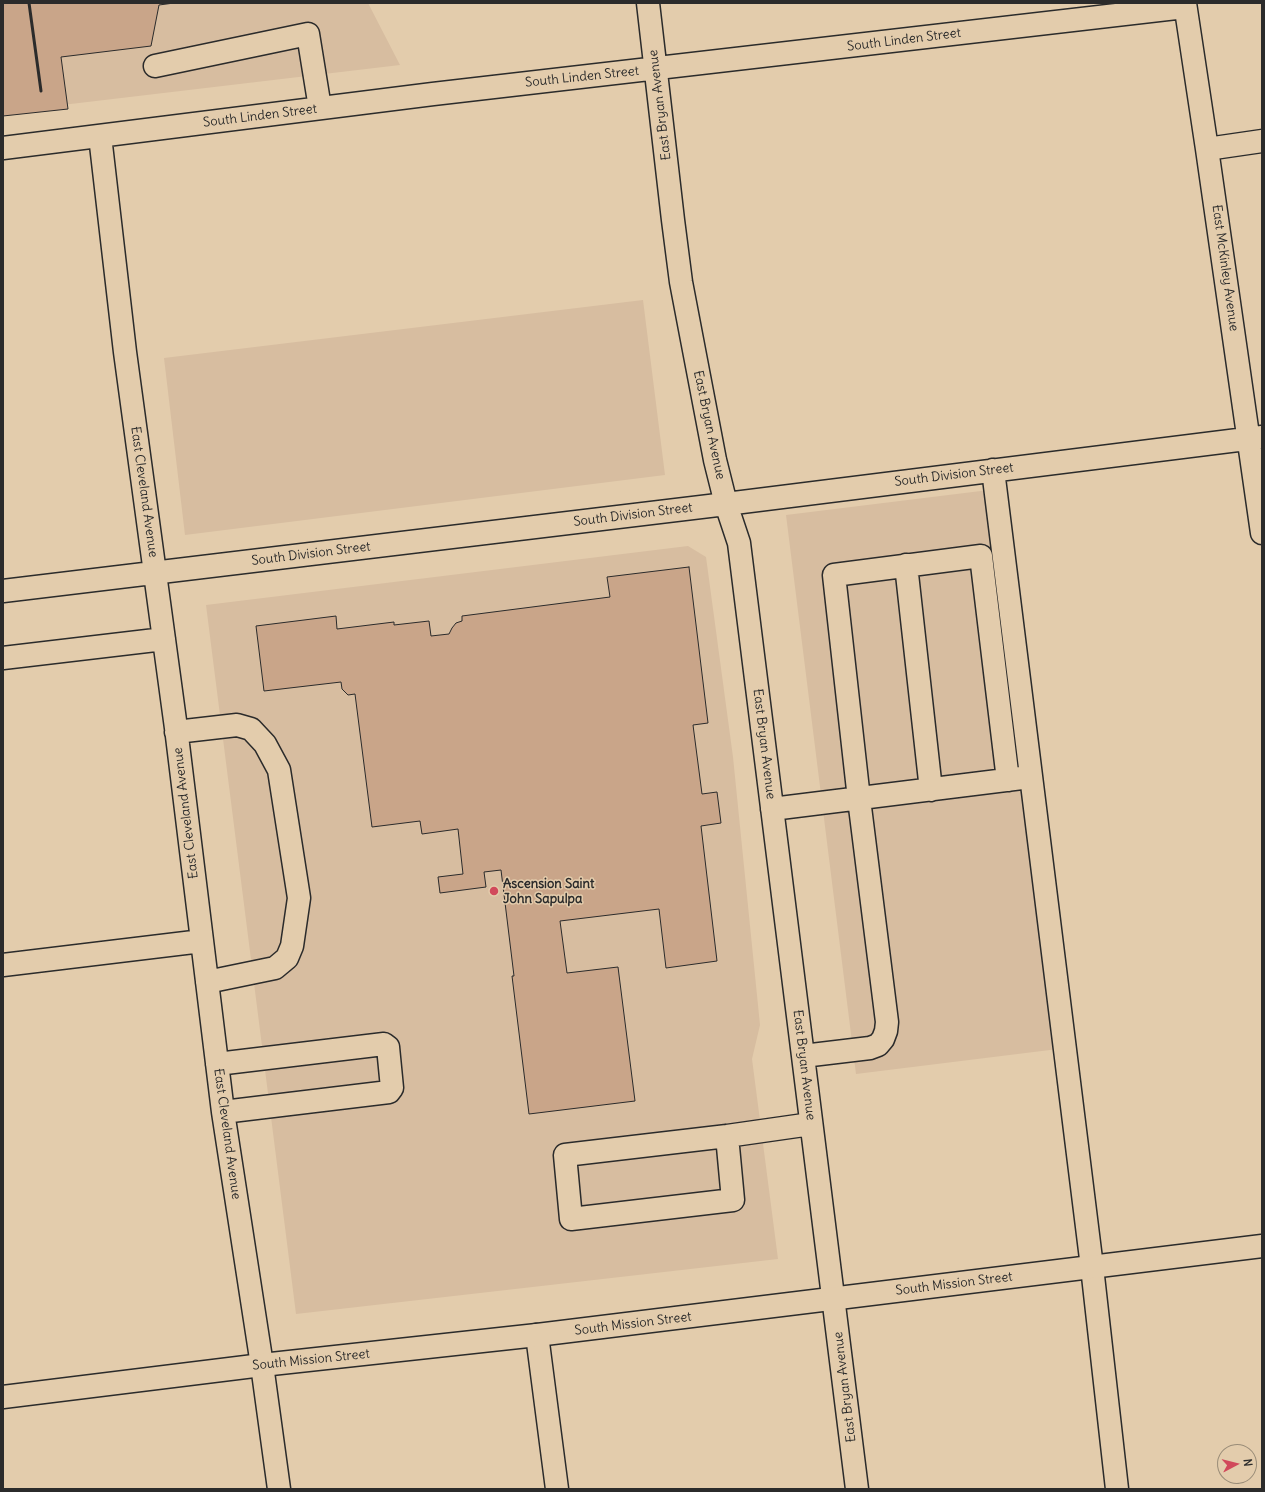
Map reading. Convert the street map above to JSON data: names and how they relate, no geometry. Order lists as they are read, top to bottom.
{
  "streets": {
    "street": [
      "South Linden Street",
      "East Bryan Avenue",
      "East McKinley Avenue",
      "South Division Street",
      "East Cleveland Avenue",
      "South Mission Street"
    ]
  },
  "crossings": [
    ["South Linden Street", "East Bryan Avenue"],
    ["South Linden Street", "East McKinley Avenue"],
    ["South Linden Street", "East Cleveland Avenue"],
    ["East Bryan Avenue", "South Division Street"],
    ["East Bryan Avenue", "South Mission Street"],
    ["East McKinley Avenue", "South Division Street"],
    ["South Division Street", "East Cleveland Avenue"],
    ["East Cleveland Avenue", "South Mission Street"]
  ],
  "places": ["Ascension Saint John Sapulpa"],
  "north": "right"
}
